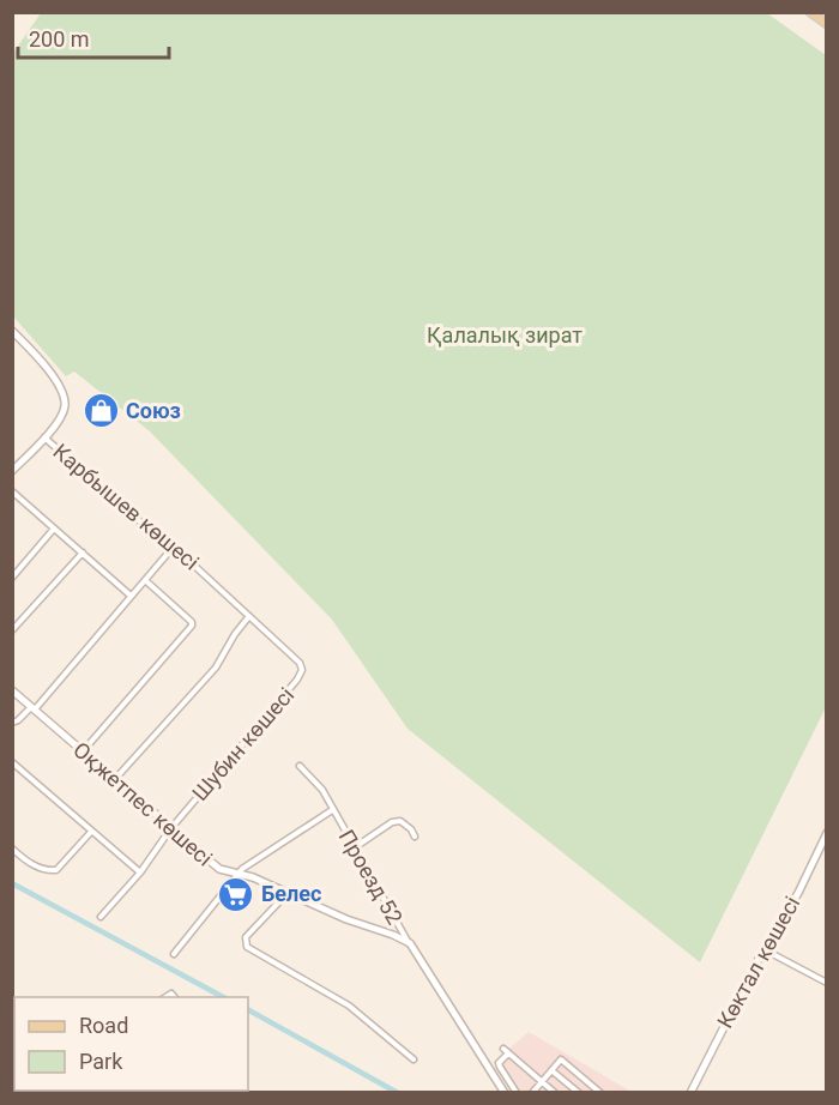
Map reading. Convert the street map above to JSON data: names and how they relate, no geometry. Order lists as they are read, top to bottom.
{
  "streets": {
    "street": [
      "Карбышев көшесі",
      "Шубин көшесі",
      "Оқжетпес көшесі",
      "Проезд 52",
      "Көктал көшесі"
    ]
  },
  "crossings": [
    ["Карбышев көшесі", "Шубин көшесі"],
    ["Шубин көшесі", "Оқжетпес көшесі"],
    ["Оқжетпес көшесі", "Проезд 52"]
  ],
  "parks": ["Қалалық зират"],
  "places": {
    "shop": ["Союз"],
    "supermarket": ["Белес"]
  },
  "legend": ["Road", "Park"],
  "scale_bar": "200 m"
}
